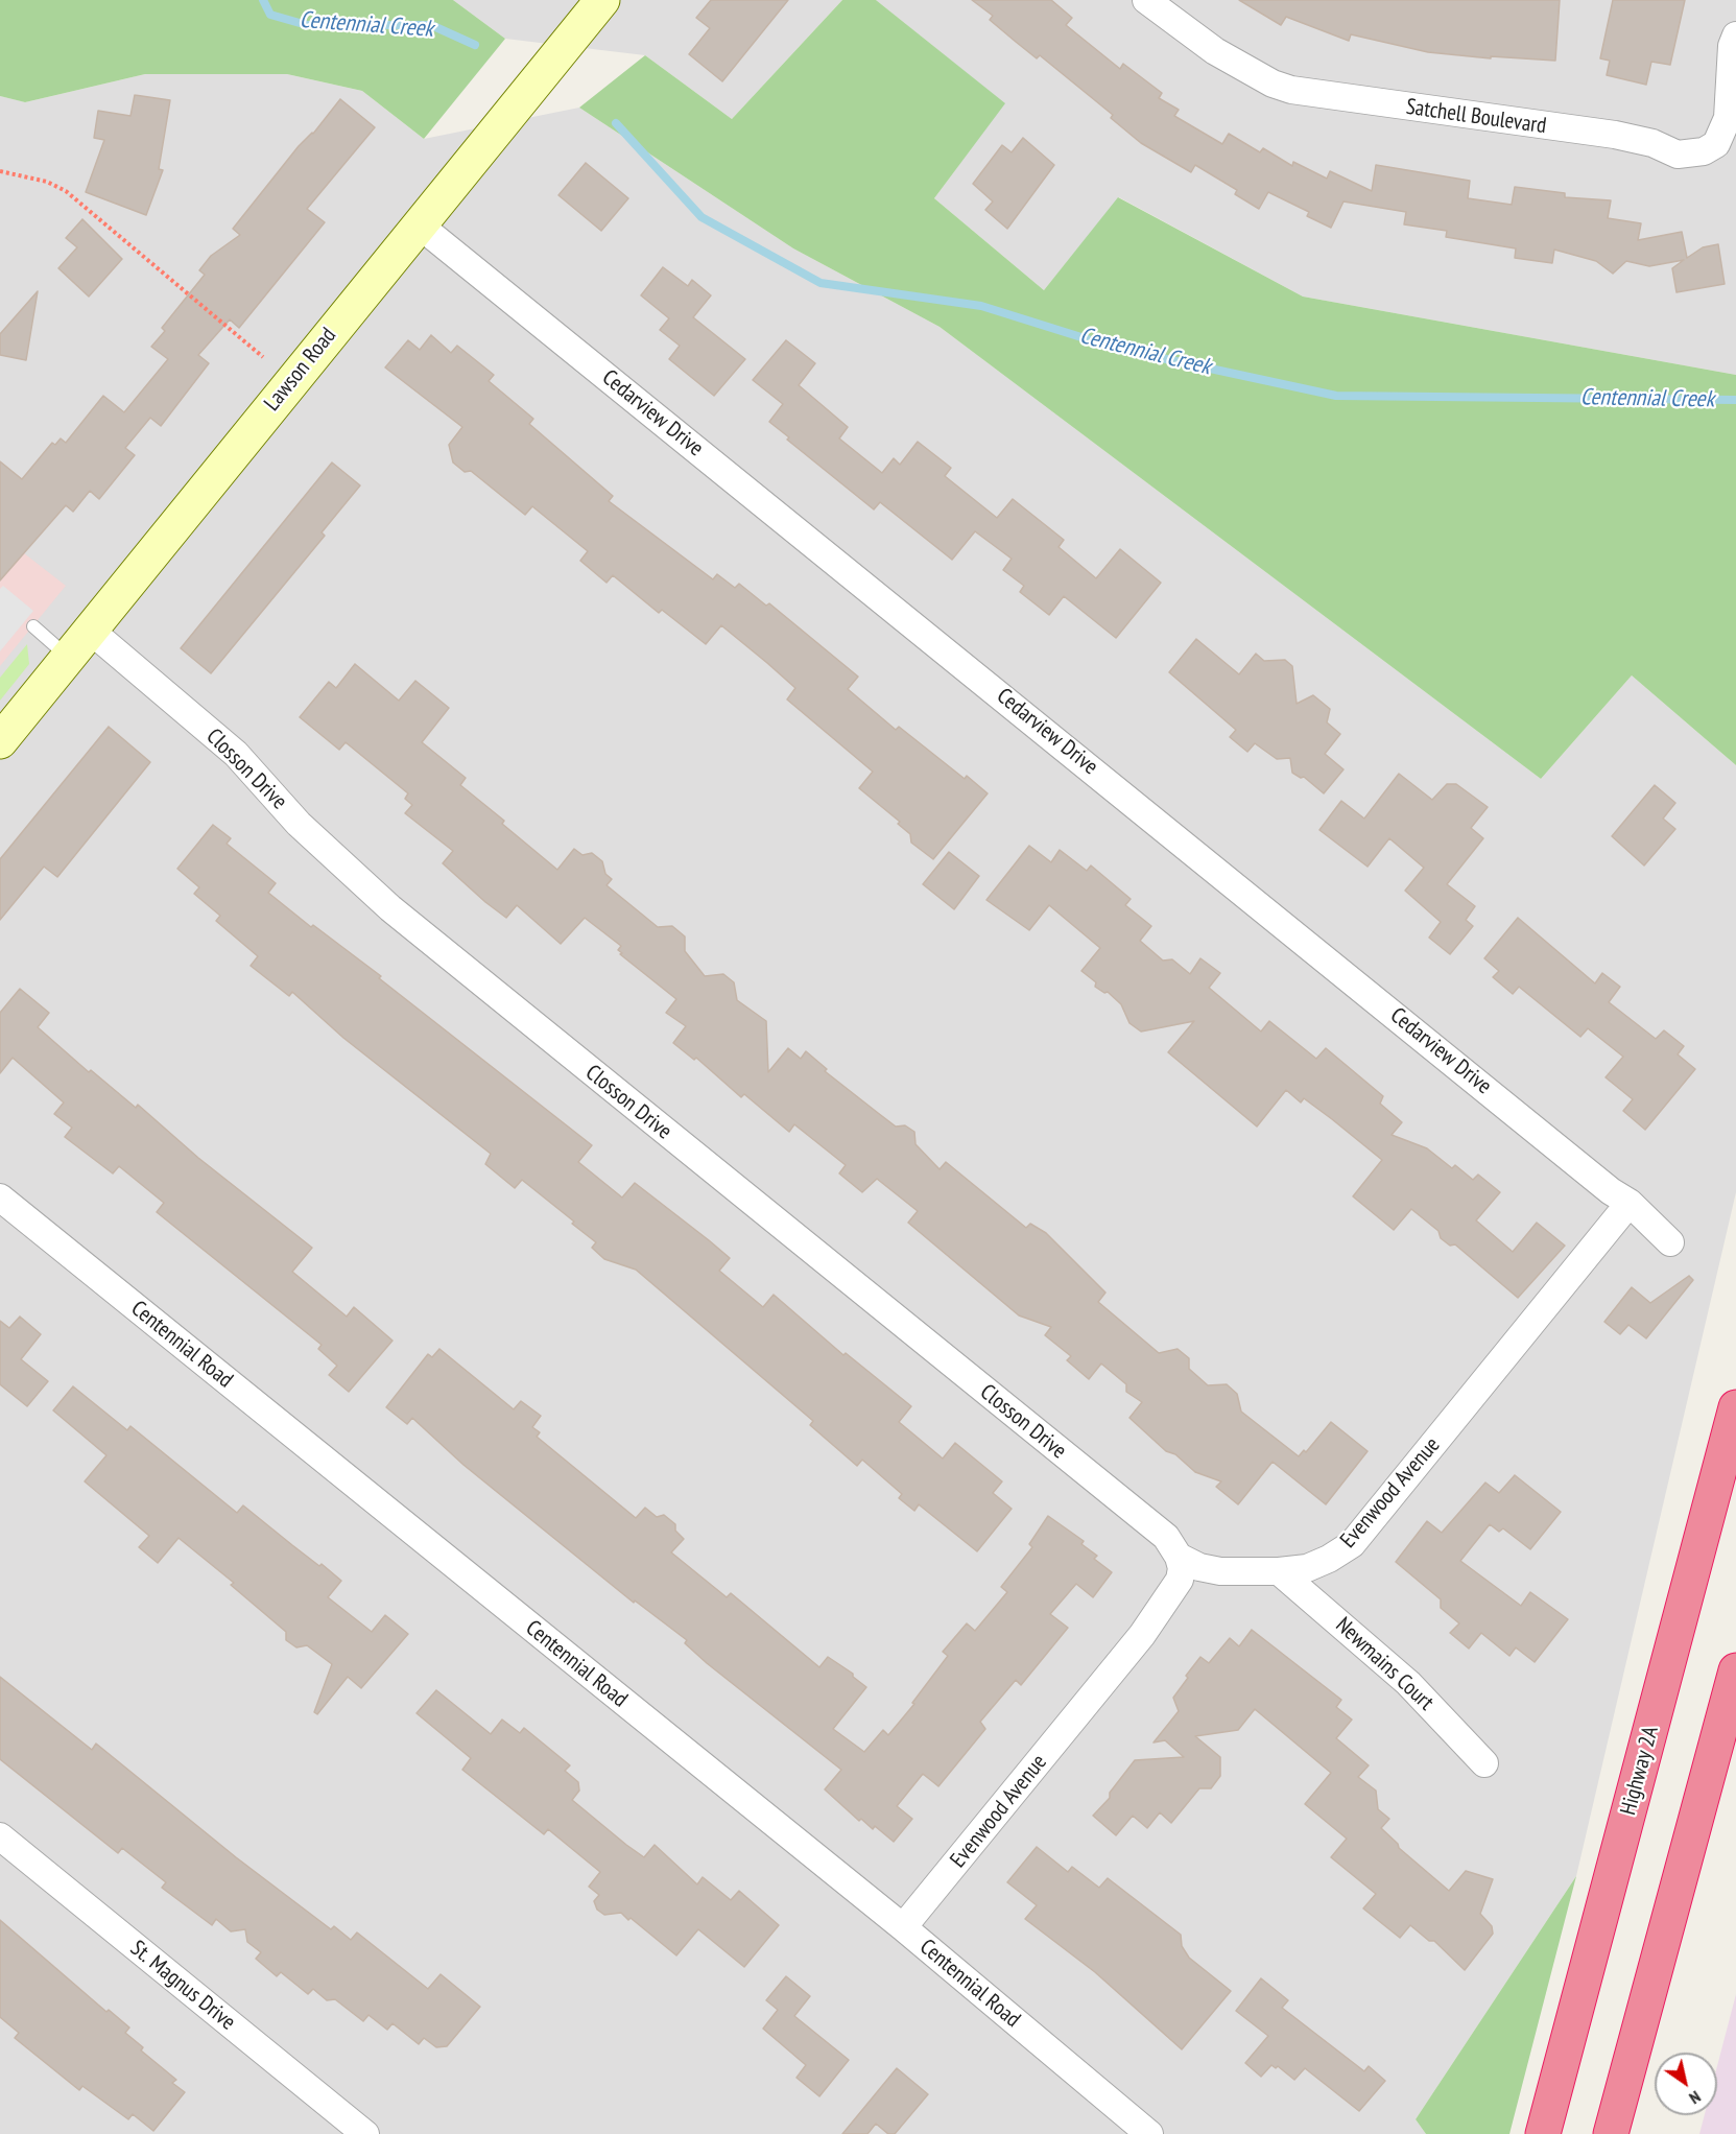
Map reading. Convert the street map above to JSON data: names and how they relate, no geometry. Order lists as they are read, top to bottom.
{
  "streets": {
    "highway": ["Highway 2A"],
    "street": [
      "Satchell Boulevard",
      "Lawson Road",
      "Cedarview Drive",
      "Closson Drive",
      "Centennial Road",
      "Evenwood Avenue",
      "Newmains Court",
      "St. Magnus Drive"
    ]
  },
  "crossings": [
    ["Lawson Road", "Cedarview Drive"],
    ["Lawson Road", "Closson Drive"],
    ["Cedarview Drive", "Evenwood Avenue"],
    ["Closson Drive", "Evenwood Avenue"],
    ["Centennial Road", "Evenwood Avenue"],
    ["Evenwood Avenue", "Newmains Court"]
  ],
  "water": ["Centennial Creek"],
  "north": "bottom right"
}
